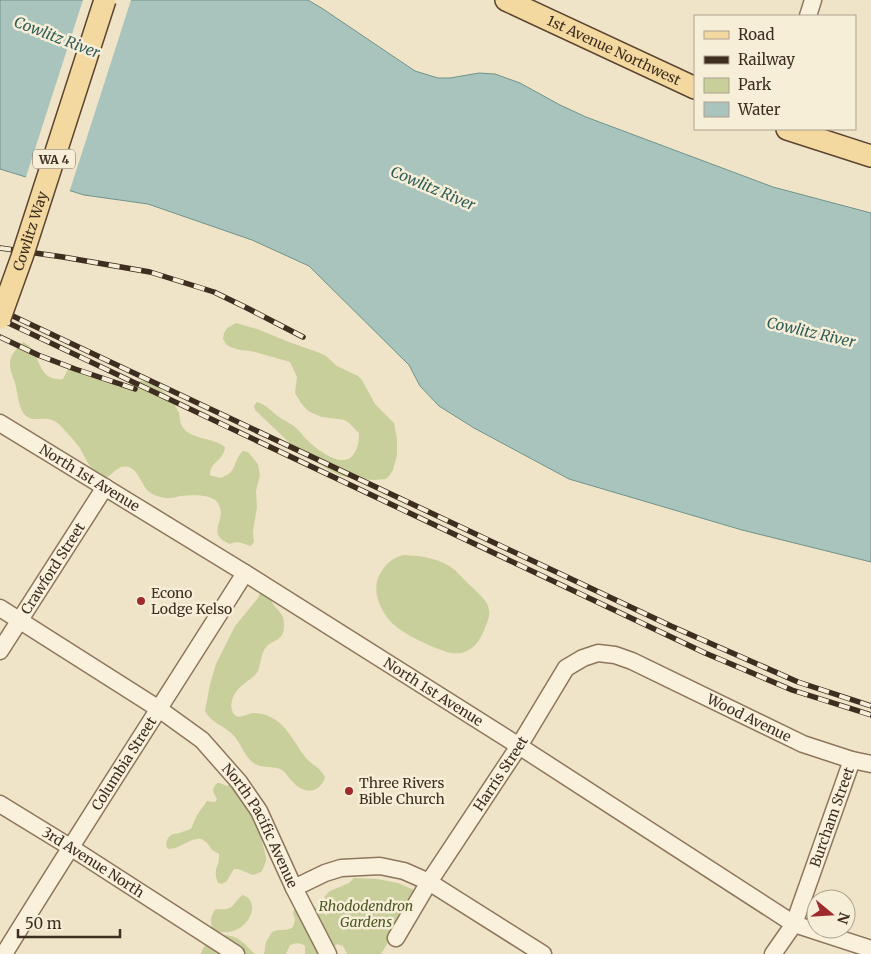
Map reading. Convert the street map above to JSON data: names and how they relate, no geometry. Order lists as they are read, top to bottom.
{
  "streets": {
    "main road": ["1st Avenue Northwest", "WA 4", "Cowlitz Way"],
    "street": [
      "North 1st Avenue",
      "Crawford Street",
      "Wood Avenue",
      "Columbia Street",
      "Harris Street",
      "Burcham Street",
      "North Pacific Avenue",
      "3rd Avenue North"
    ]
  },
  "crossings": [
    ["North 1st Avenue", "Crawford Street"],
    ["North 1st Avenue", "Columbia Street"],
    ["North 1st Avenue", "Harris Street"],
    ["North 1st Avenue", "Burcham Street"],
    ["Crawford Street", "North Pacific Avenue"],
    ["Wood Avenue", "Harris Street"],
    ["Wood Avenue", "Burcham Street"],
    ["Columbia Street", "North Pacific Avenue"],
    ["Columbia Street", "3rd Avenue North"],
    ["Harris Street", "North Pacific Avenue"]
  ],
  "water": ["Cowlitz River"],
  "parks": ["Rhododendron Gardens"],
  "places": ["Econo Lodge Kelso", "Three Rivers Bible Church"],
  "legend": [
    "Road",
    "Railway",
    "Park",
    "Water"
  ],
  "scale_bar": "50 m",
  "north": "right"
}
